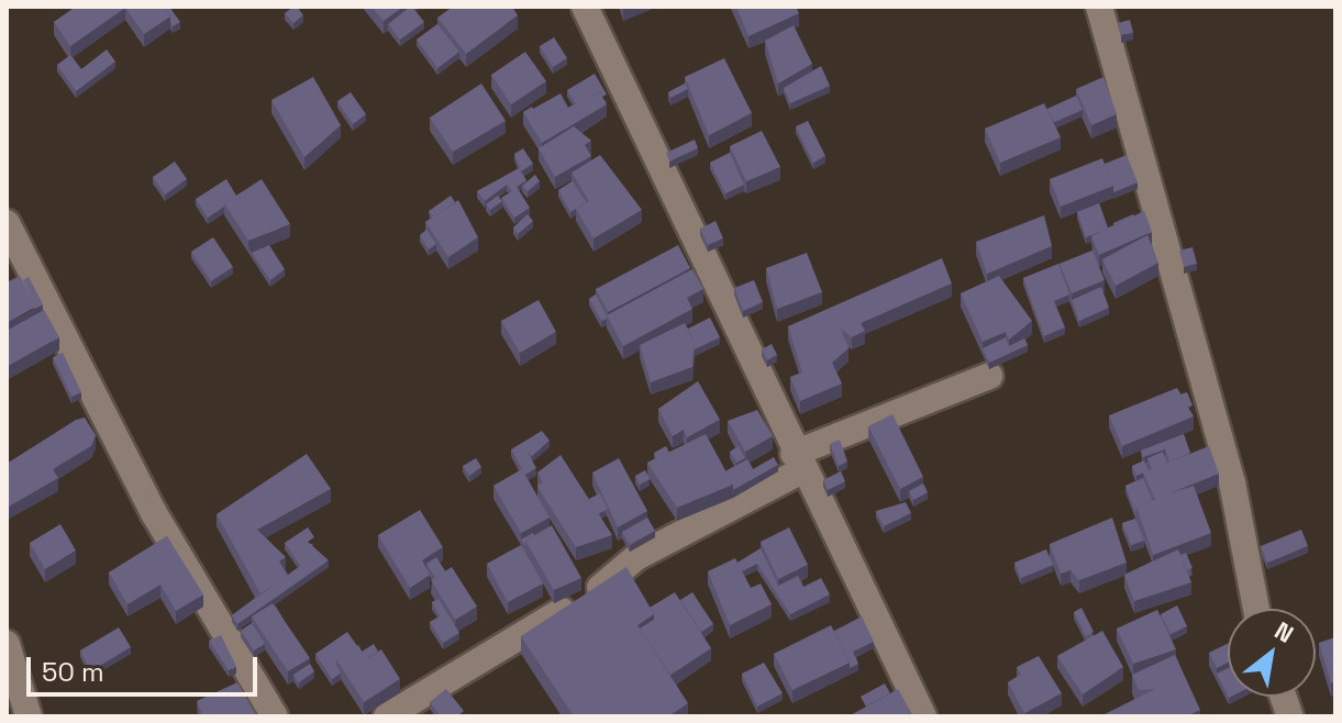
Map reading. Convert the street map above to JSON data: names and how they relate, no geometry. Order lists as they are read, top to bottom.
{
  "scale_bar": "50 m",
  "north": "top right"
}
